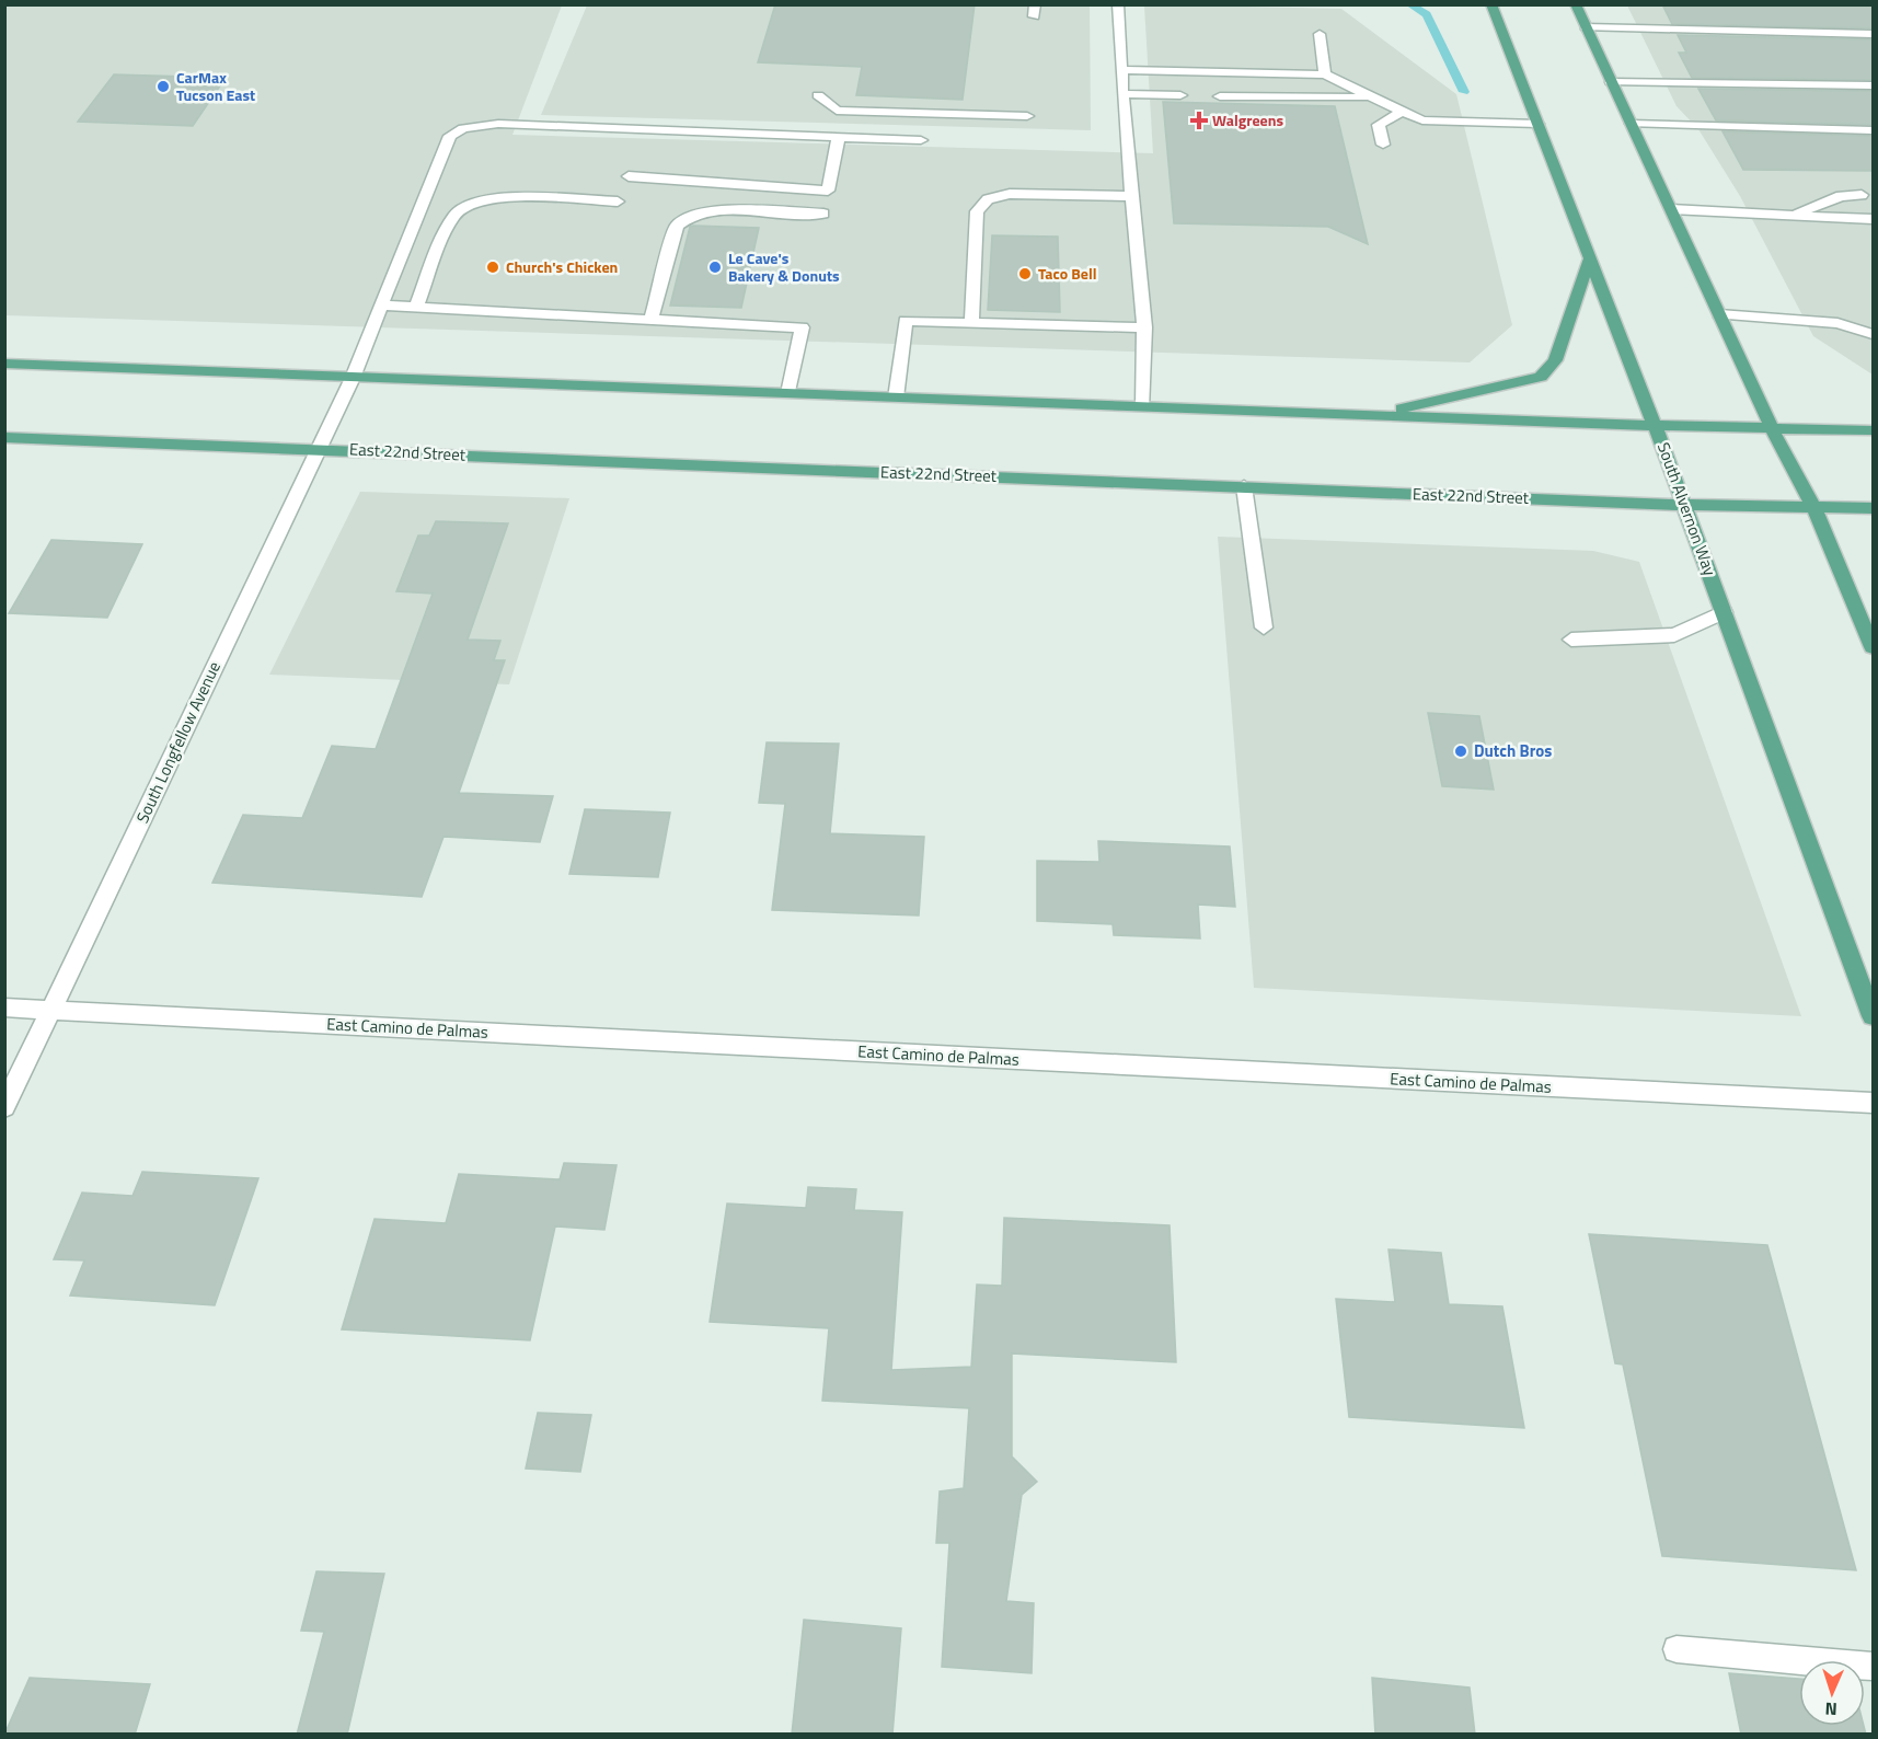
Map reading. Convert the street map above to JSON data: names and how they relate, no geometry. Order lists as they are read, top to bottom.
{
  "streets": {
    "main road": ["East 22nd Street", "South Alvernon Way"],
    "street": ["South Longfellow Avenue", "East Camino de Palmas"]
  },
  "crossings": [
    ["East 22nd Street", "South Alvernon Way"],
    ["East 22nd Street", "South Longfellow Avenue"],
    ["South Longfellow Avenue", "East Camino de Palmas"]
  ],
  "places": {
    "other": [
      "CarMax Tucson East",
      "Church's Chicken",
      "Le Cave's Bakery & Donuts",
      "Taco Bell",
      "Dutch Bros"
    ],
    "health": ["Walgreens"]
  },
  "north": "bottom"
}
